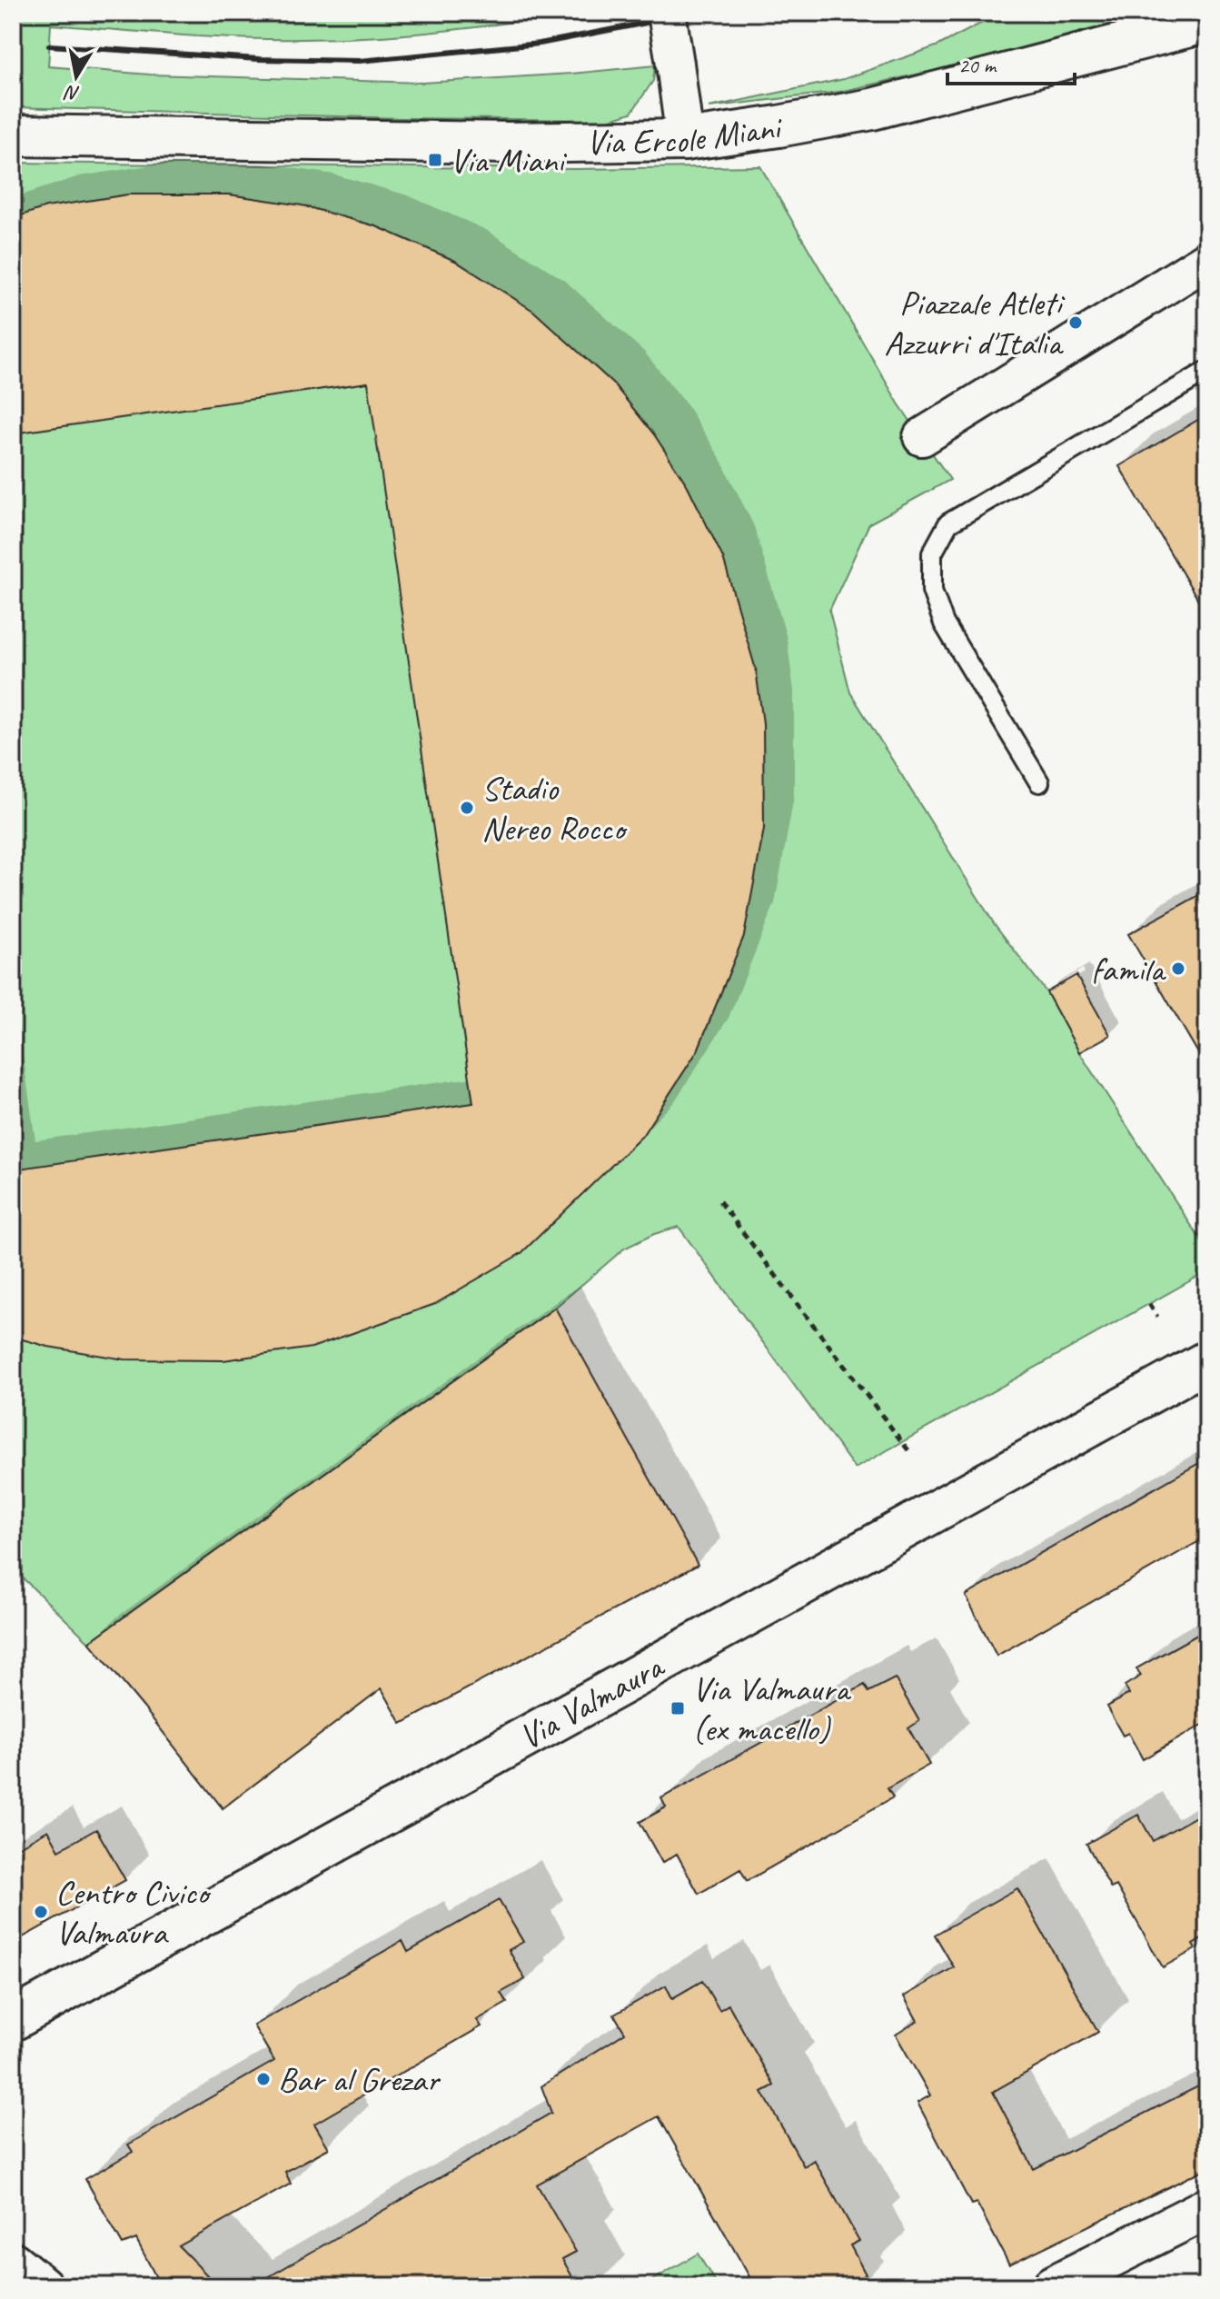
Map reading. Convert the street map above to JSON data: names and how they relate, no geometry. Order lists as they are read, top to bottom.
{
  "streets": {
    "main road": ["Via Ercole Miani", "Via Valmaura"]
  },
  "places": {
    "transit": ["Via Miani", "Via Valmaura (ex macello)"],
    "other": [
      "Piazzale Atleti Azzurri d'Italia",
      "Stadio Nereo Rocco",
      "famila",
      "Centro Civico Valmaura",
      "Bar al Grezar"
    ]
  },
  "scale_bar": "20 m",
  "north": "bottom"
}
